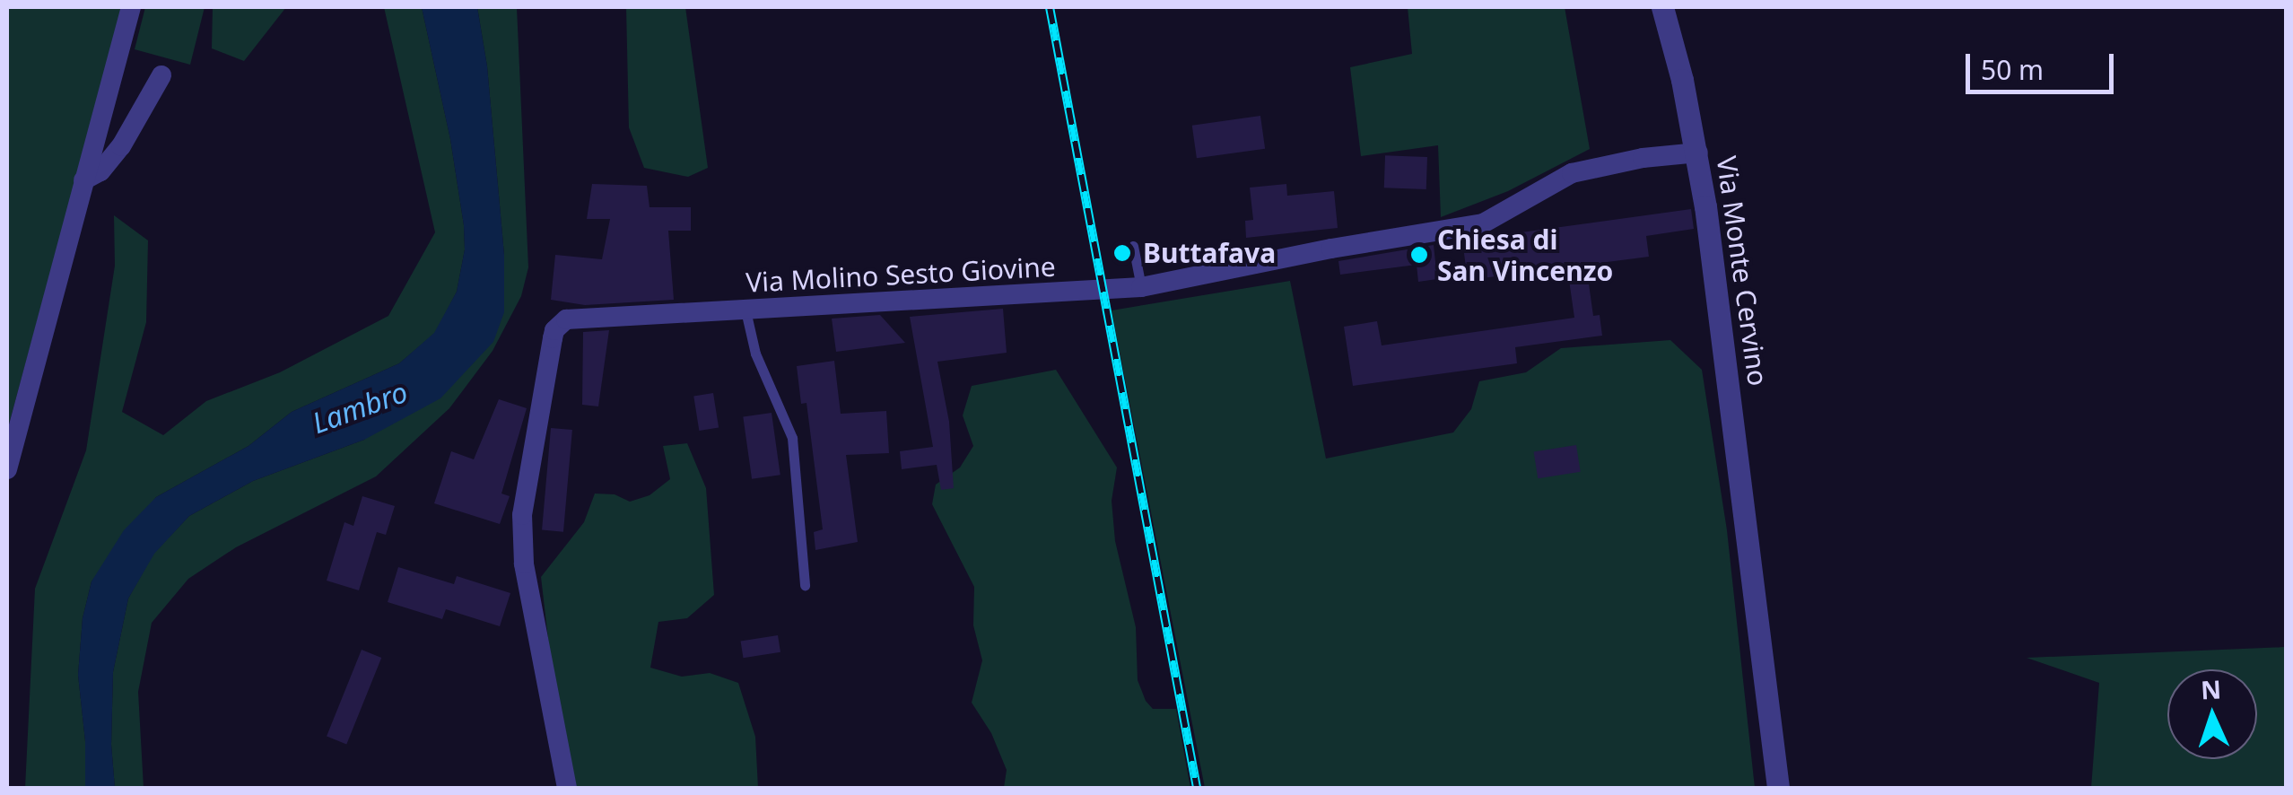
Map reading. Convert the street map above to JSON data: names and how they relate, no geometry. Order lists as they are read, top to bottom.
{
  "streets": {
    "street": ["Via Monte Cervino", "Via Molino Sesto Giovine"]
  },
  "crossings": [
    ["Via Monte Cervino", "Via Molino Sesto Giovine"]
  ],
  "water": ["Lambro"],
  "places": ["Buttafava", "Chiesa di San Vincenzo"],
  "scale_bar": "50 m",
  "north": "top"
}
